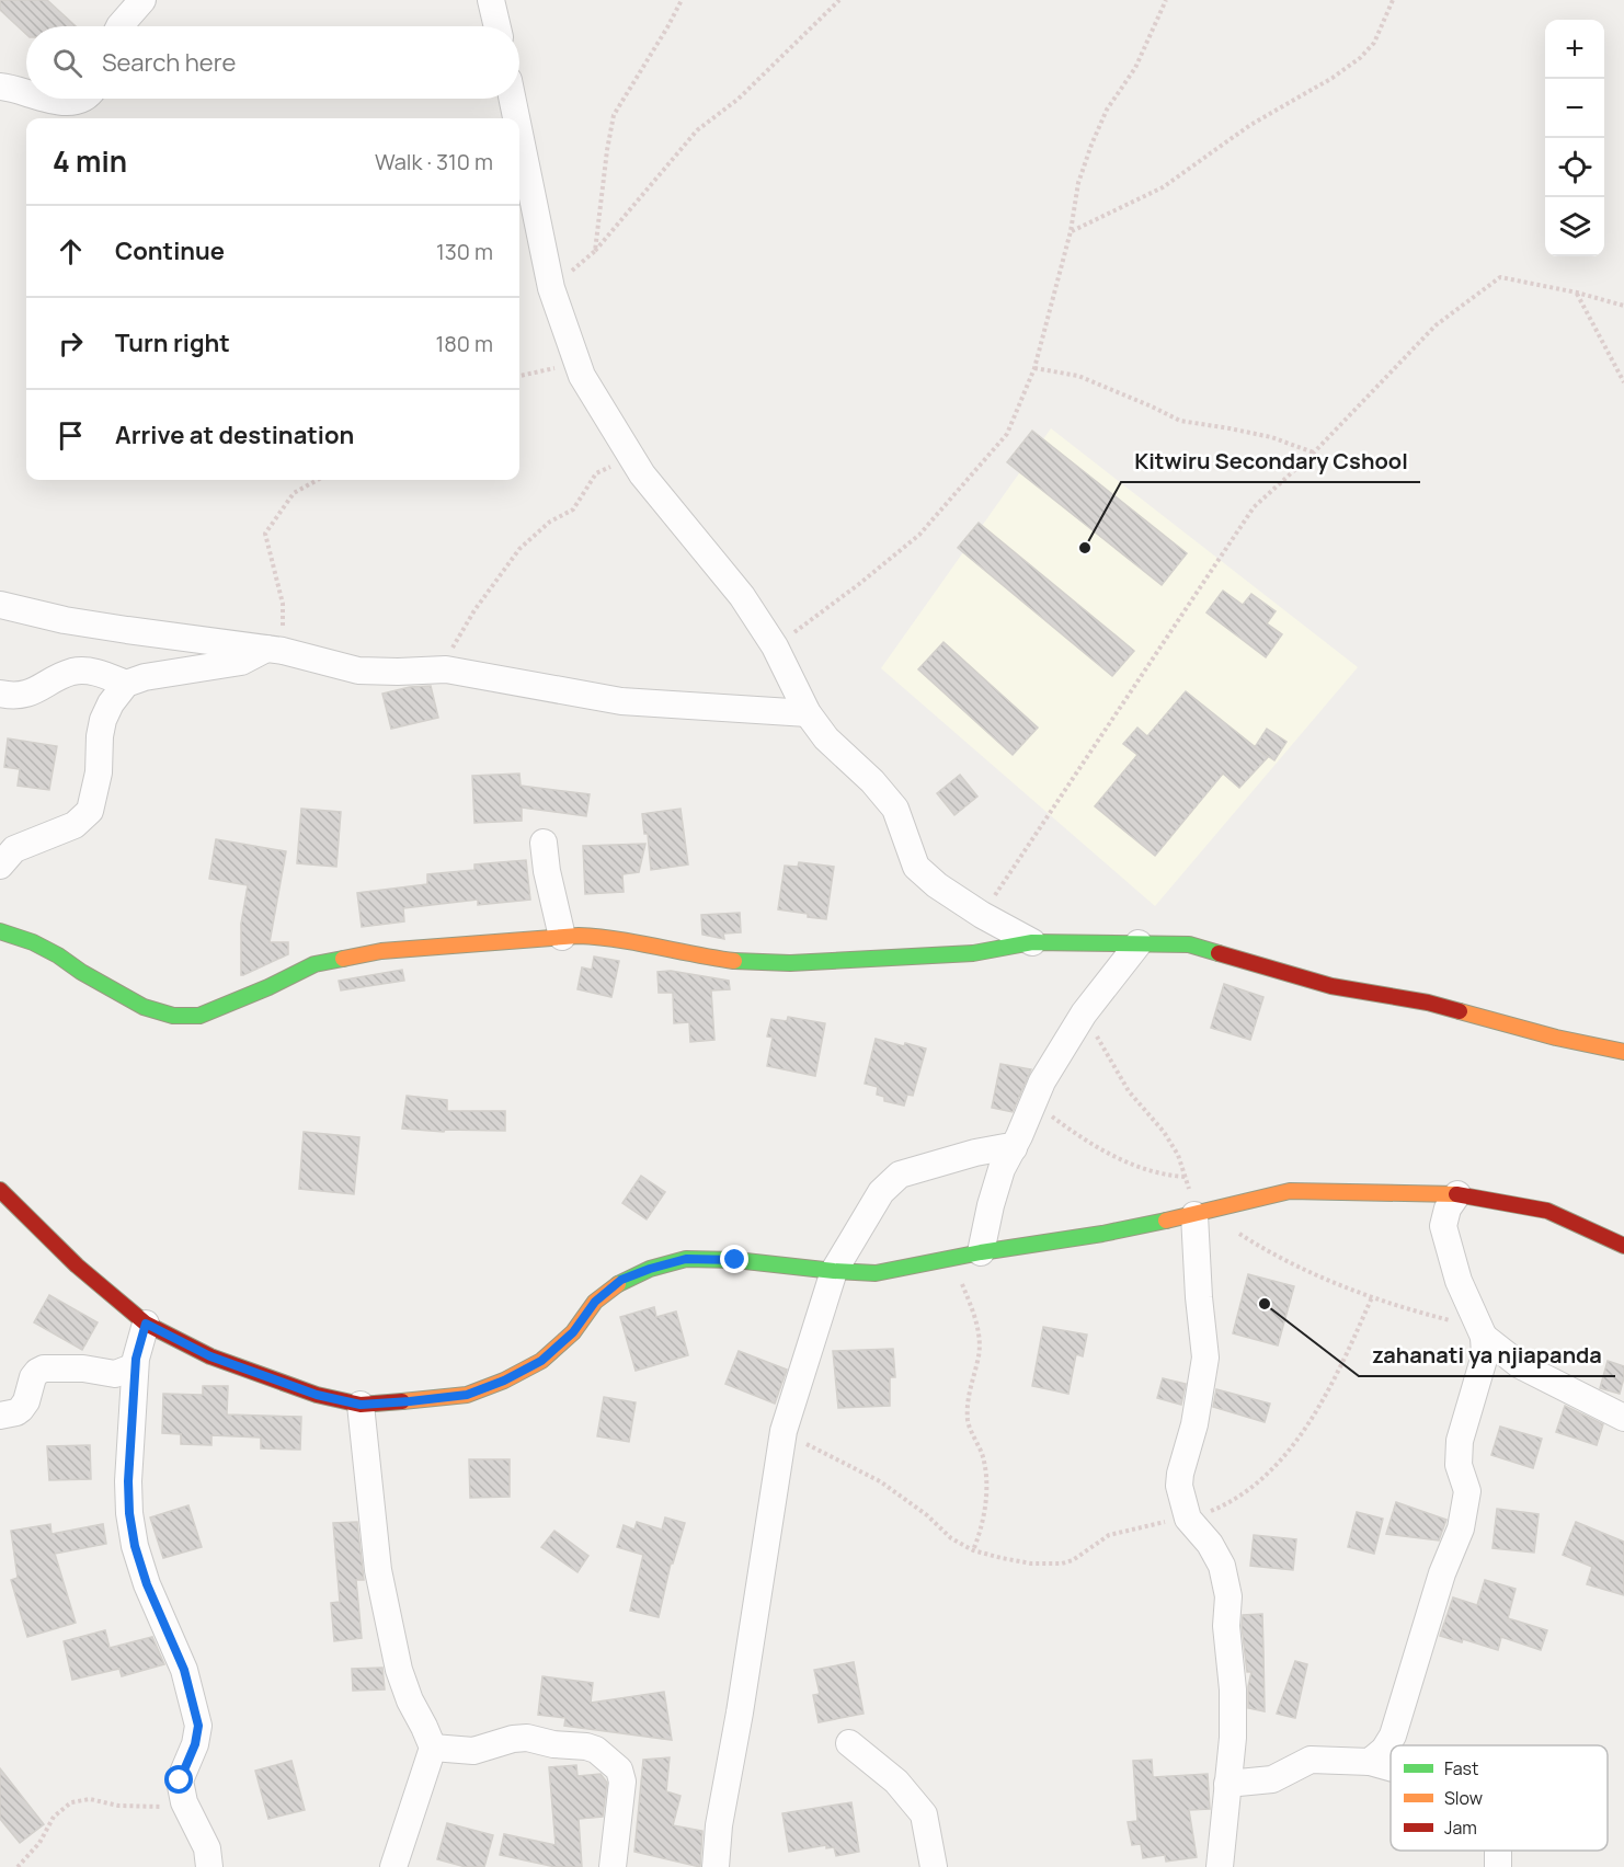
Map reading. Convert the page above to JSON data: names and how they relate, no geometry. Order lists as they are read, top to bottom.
{
  "places": ["Kitwiru Secondary Cshool", "zahanati ya njiapanda"],
  "legend": ["Fast", "Slow", "Jam"],
  "page": {
    "map_buttons": ["+", "−"],
    "search": "Search here",
    "heading": ["4 min", "Walk · 310 m"],
    "list": [
      ["Continue", "130 m"],
      ["Turn right", "180 m"],
      "Arrive at destination"
    ]
  }
}
